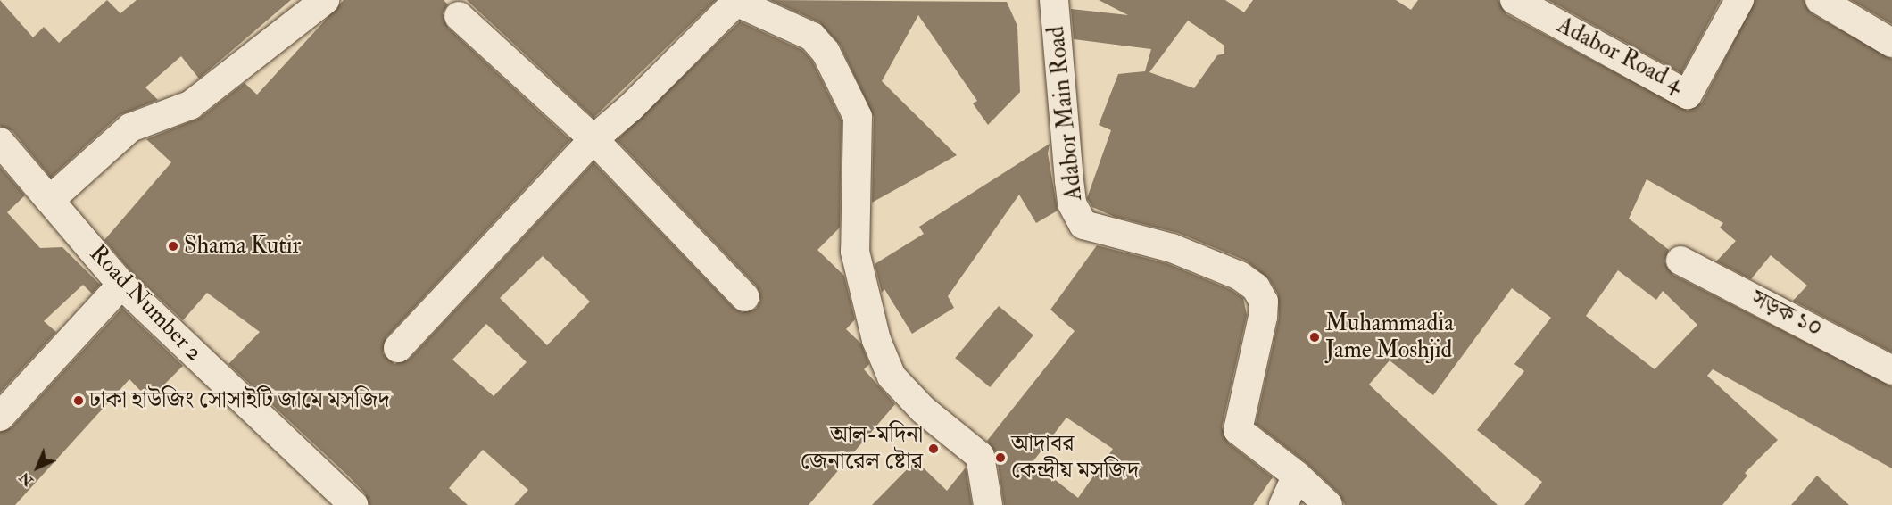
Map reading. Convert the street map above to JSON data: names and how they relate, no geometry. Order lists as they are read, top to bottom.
{
  "streets": {
    "street": [
      "Adabor Road 4",
      "Adabor Main Road",
      "Road Number 2",
      "সড়ক ১০"
    ]
  },
  "places": [
    "Shama Kutir",
    "Muhammadia Jame Moshjid",
    "ঢাকা হাউজিং সোসাইটি জামে মসজিদ",
    "আল-মদিনা জেনারেল ষ্টোর",
    "আদাবর কেন্দ্রীয় মসজিদ"
  ],
  "north": "bottom left"
}
